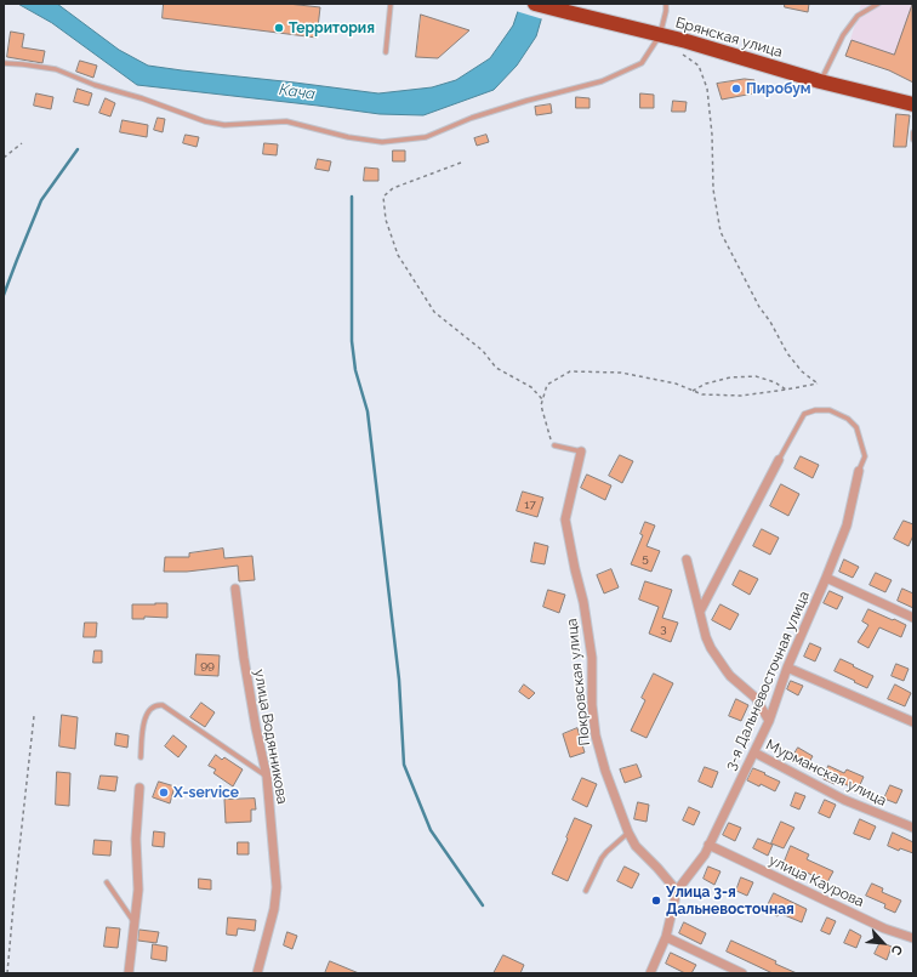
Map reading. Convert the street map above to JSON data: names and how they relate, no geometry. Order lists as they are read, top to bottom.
{
  "streets": {
    "highway": ["Брянская улица"],
    "street": [
      "3-я Дальневосточная улица",
      "Покровская улица",
      "улица Водянникова",
      "Мурманская улица",
      "улица Каурова"
    ]
  },
  "crossings": [
    ["3-я Дальневосточная улица", "Покровская улица"],
    ["3-я Дальневосточная улица", "Мурманская улица"],
    ["3-я Дальневосточная улица", "улица Каурова"]
  ],
  "water": ["Кача"],
  "places": [
    "Территория",
    "Пиробум",
    "X-service",
    "Улица 3-я Дальневосточная"
  ],
  "house_numbers": [
    "17",
    "5",
    "3",
    "99"
  ],
  "north": "bottom right"
}
